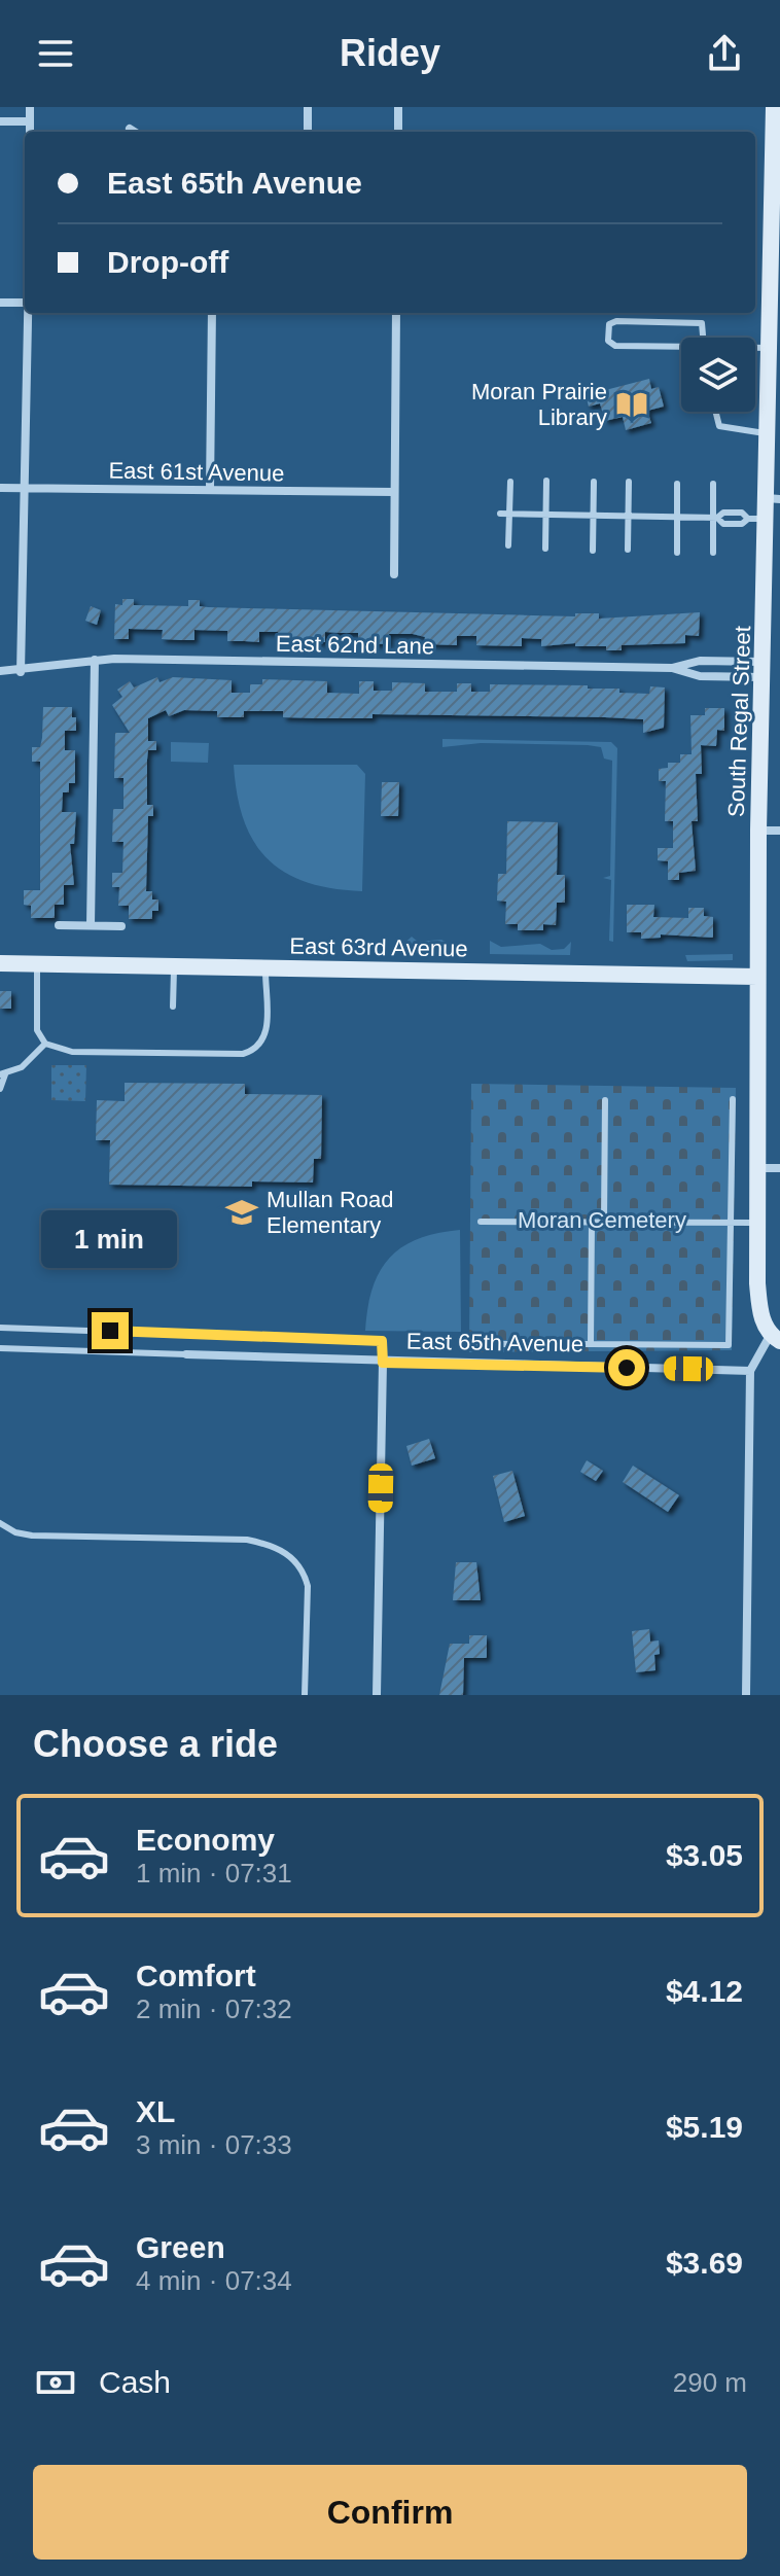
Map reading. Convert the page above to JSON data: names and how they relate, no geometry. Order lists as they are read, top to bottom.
{
  "streets": {
    "street": [
      "East 61st Avenue",
      "East 62nd Lane",
      "South Regal Street",
      "East 63rd Avenue",
      "East 65th Avenue"
    ]
  },
  "crossings": [
    ["East 62nd Lane", "South Regal Street"],
    ["South Regal Street", "East 63rd Avenue"]
  ],
  "parks": ["Moran Cemetery"],
  "places": {
    "library": ["Moran Prairie Library"],
    "school or university": ["Mullan Road Elementary"]
  },
  "page": {
    "header": "Ridey",
    "banner": ["East 65th Avenue", "Drop-off"],
    "bubble": "1 min",
    "heading": "Choose a ride",
    "list": [
      {
        "name": "Economy",
        "note": "1 min · 07:31",
        "value": "$3.05"
      },
      {
        "name": "Comfort",
        "note": "2 min · 07:32",
        "value": "$4.12"
      },
      {
        "name": "XL",
        "note": "3 min · 07:33",
        "value": "$5.19"
      },
      {
        "name": "Green",
        "note": "4 min · 07:34",
        "value": "$3.69"
      }
    ],
    "pay": ["Cash", "290 m"],
    "buttons": "Confirm"
  }
}
